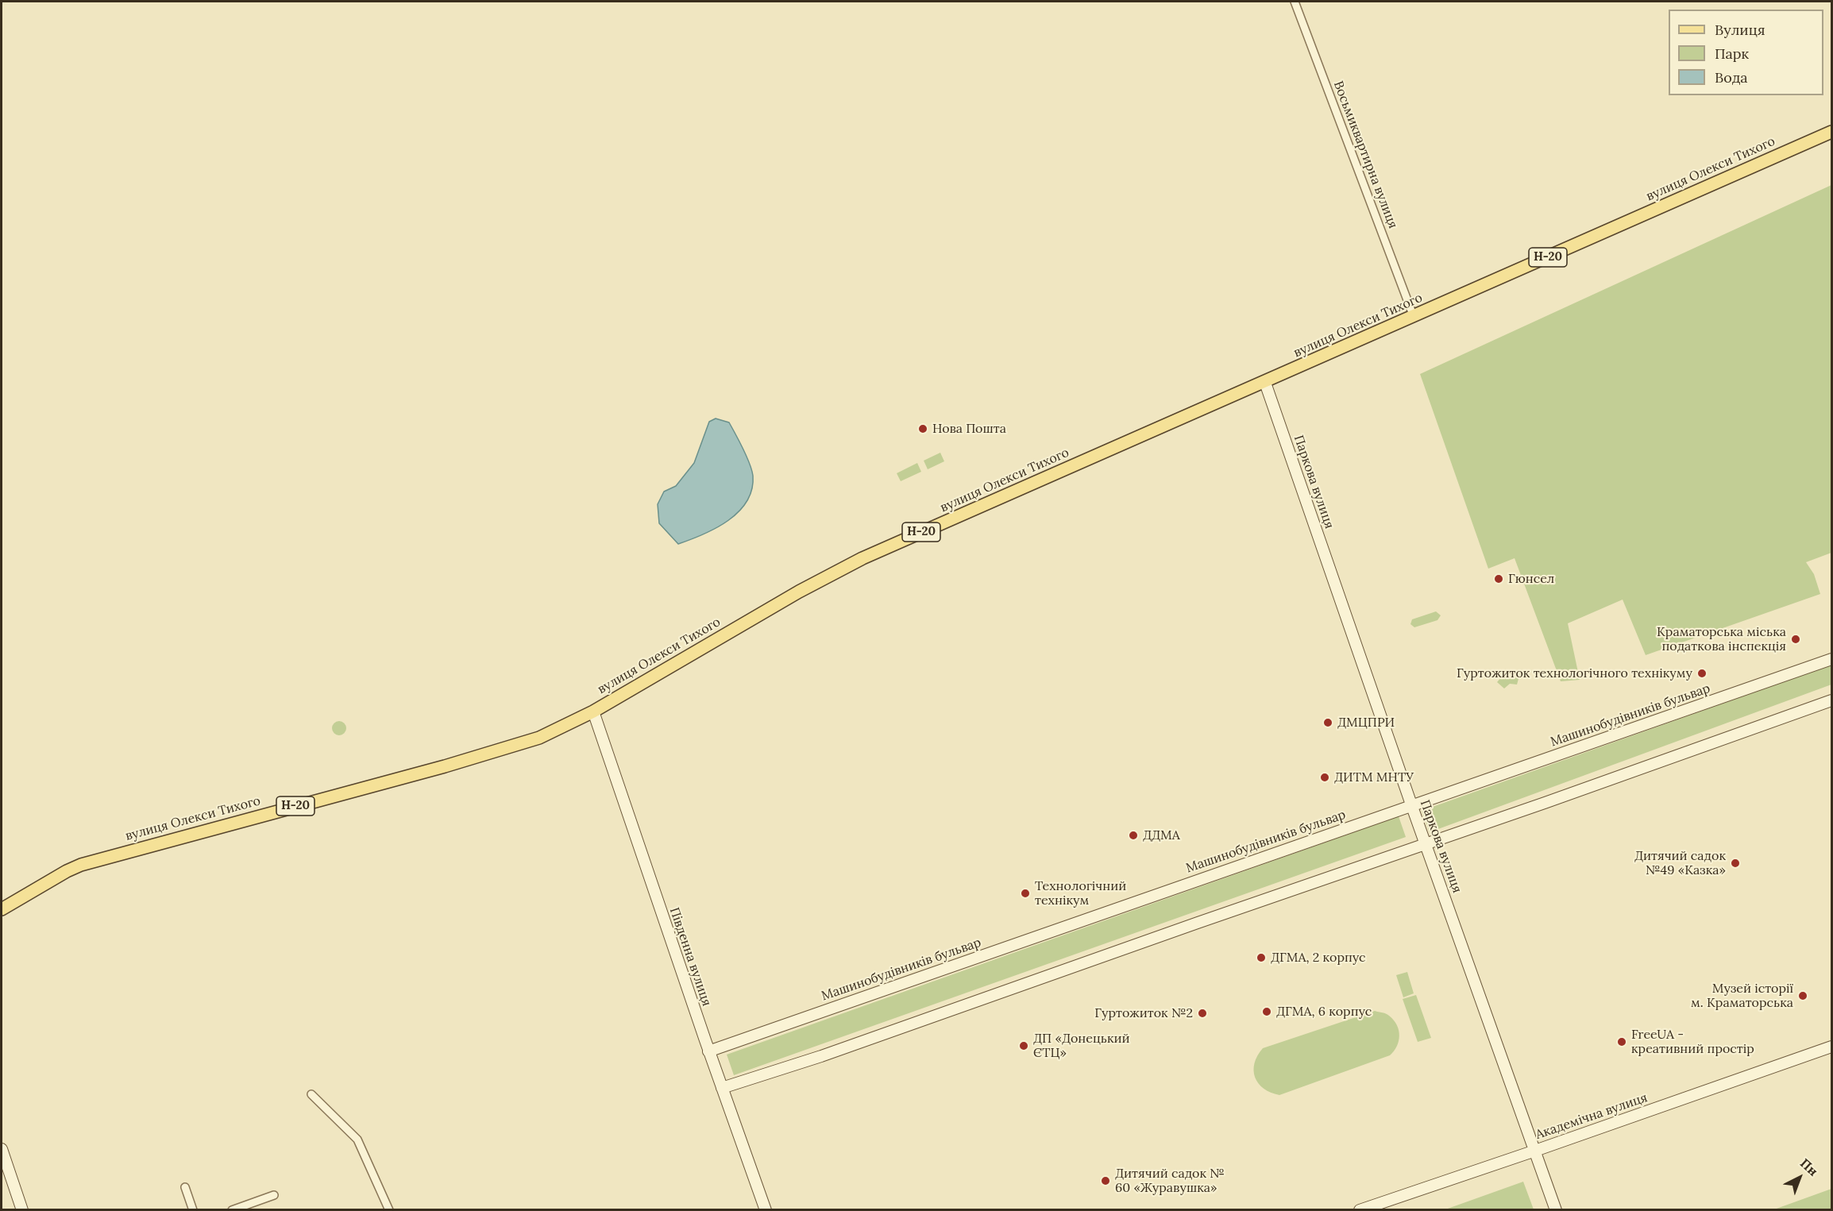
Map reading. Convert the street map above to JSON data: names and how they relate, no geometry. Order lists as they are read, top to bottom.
{
  "streets": {
    "main road": ["вулиця Олекси Тихого", "Н-20"],
    "street": [
      "Восьмиквартирна вулиця",
      "Паркова вулиця",
      "Машинобудівників бульвар",
      "Південна вулиця",
      "Академічна вулиця"
    ]
  },
  "crossings": [
    ["Восьмиквартирна вулиця", "вулиця Олекси Тихого"],
    ["вулиця Олекси Тихого", "Паркова вулиця"],
    ["вулиця Олекси Тихого", "Південна вулиця"],
    ["Паркова вулиця", "Машинобудівників бульвар"],
    ["Паркова вулиця", "Академічна вулиця"],
    ["Машинобудівників бульвар", "Південна вулиця"]
  ],
  "places": [
    "Нова Пошта",
    "Гюнсел",
    "Краматорська міська податкова інспекція",
    "Гуртожиток технологічного технікуму",
    "ДМЦПРИ",
    "ДИТМ МНТУ",
    "ДДМА",
    "Дитячий садок №49 «Казка»",
    "Технологічний технікум",
    "ДГМА, 2 корпус",
    "Музей історії м. Краматорська",
    "ДГМА, 6 корпус",
    "Гуртожиток №2",
    "FreeUA - креативний простір",
    "ДП «Донецький ЄТЦ»",
    "Дитячий садок № 60 «Журавушка»"
  ],
  "legend": ["Вулиця", "Парк", "Вода"],
  "north": "top right"
}
